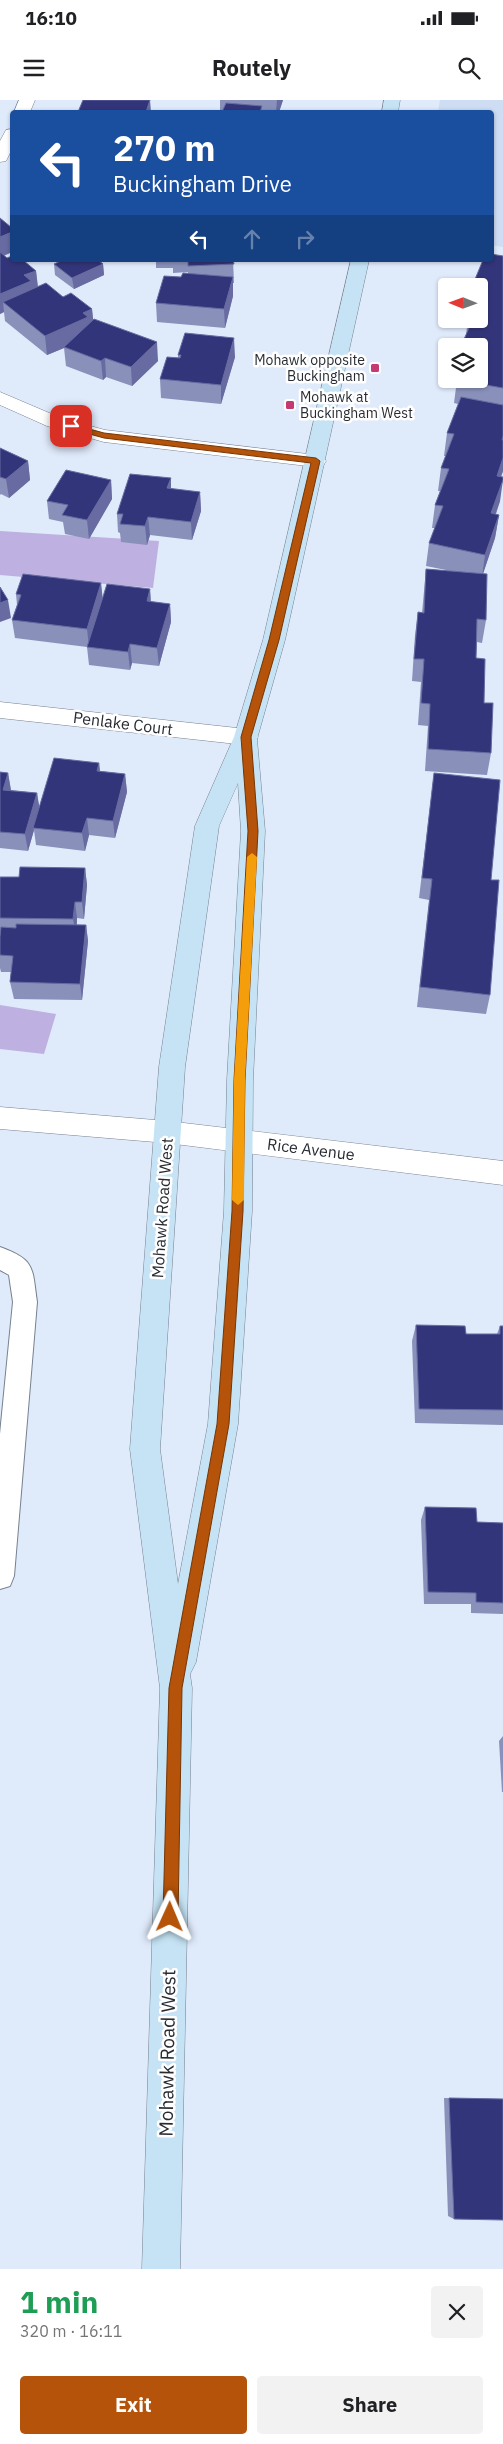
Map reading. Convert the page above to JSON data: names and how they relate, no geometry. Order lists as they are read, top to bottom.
{
  "streets": {
    "main road": ["Mohawk Road West"],
    "street": ["Penlake Court", "Rice Avenue"]
  },
  "crossings": [
    ["Penlake Court", "Mohawk Road West"],
    ["Rice Avenue", "Mohawk Road West"]
  ],
  "places": {
    "transit": ["Mohawk opposite Buckingham", "Mohawk at Buckingham West"]
  },
  "north": "left",
  "page": {
    "status": "16:10",
    "header": "Routely",
    "turn": ["270 m", "Buckingham Drive"],
    "heading": ["1 min", "320 m · 16:11"],
    "buttons": ["Exit", "Share"]
  }
}
